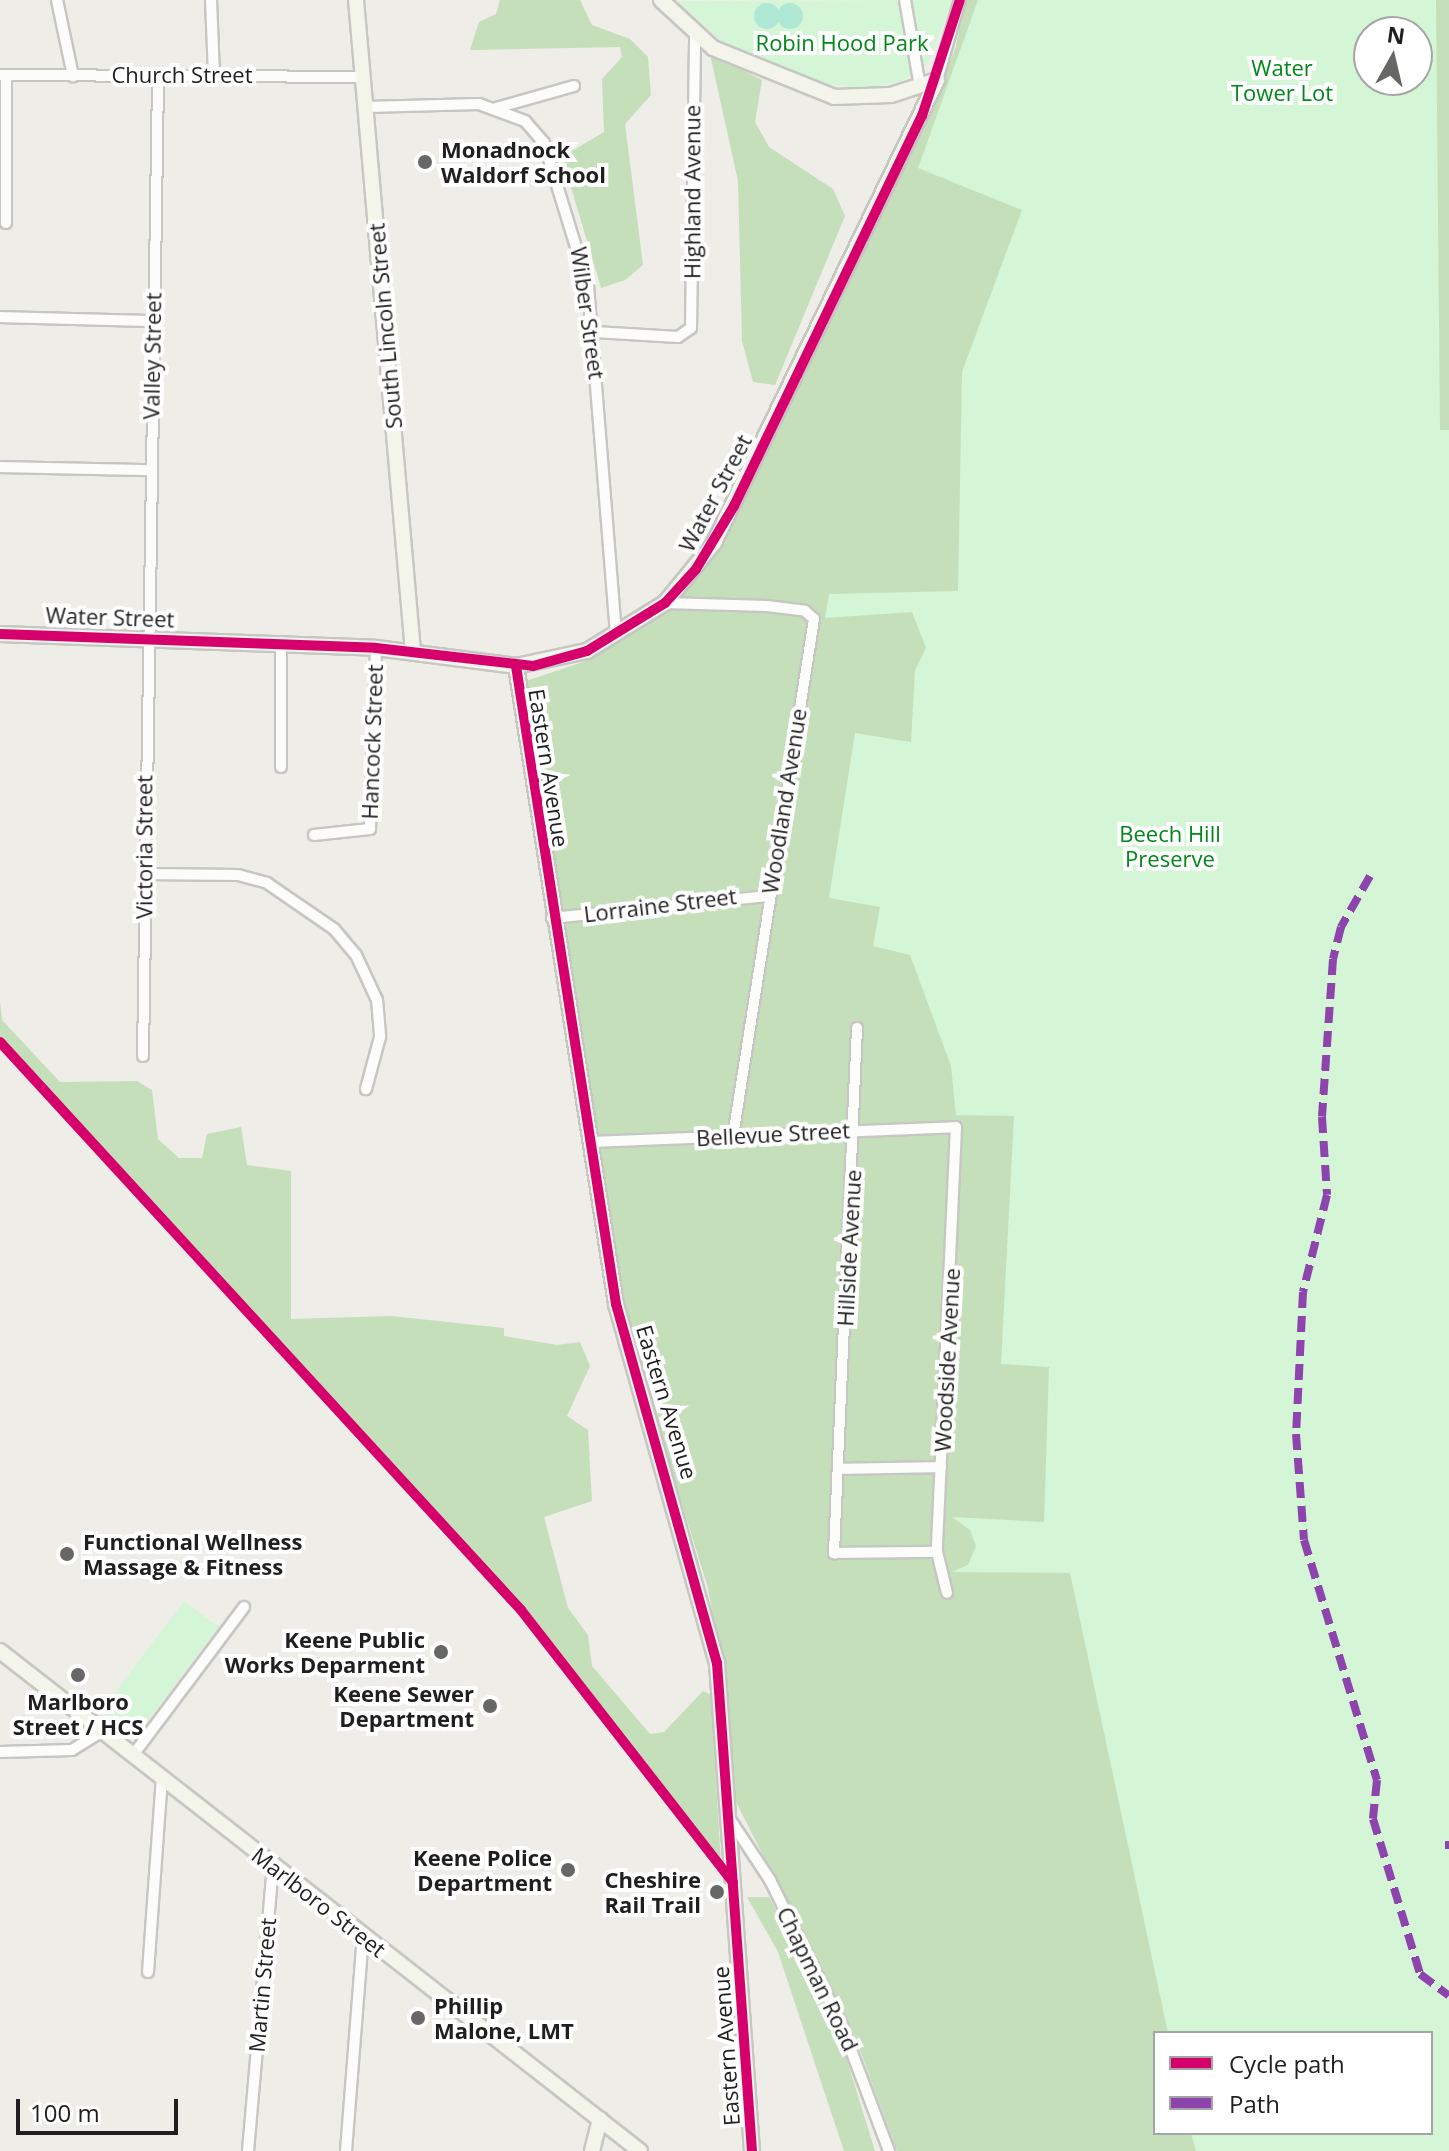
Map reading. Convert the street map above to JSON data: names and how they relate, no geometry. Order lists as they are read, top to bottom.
{
  "streets": {
    "street": [
      "Church Street",
      "Highland Avenue",
      "Wilber Street",
      "South Lincoln Street",
      "Valley Street",
      "Water Street",
      "Hancock Street",
      "Eastern Avenue",
      "Woodland Avenue",
      "Victoria Street",
      "Lorraine Street",
      "Bellevue Street",
      "Hillside Avenue",
      "Woodside Avenue",
      "Marlboro Street",
      "Chapman Road",
      "Martin Street"
    ]
  },
  "crossings": [
    ["Church Street", "South Lincoln Street"],
    ["Church Street", "Valley Street"],
    ["Highland Avenue", "Wilber Street"],
    ["Wilber Street", "South Lincoln Street"],
    ["Wilber Street", "Water Street"],
    ["South Lincoln Street", "Water Street"],
    ["Valley Street", "Water Street"],
    ["Valley Street", "Victoria Street"],
    ["Water Street", "Hancock Street"],
    ["Water Street", "Eastern Avenue"],
    ["Water Street", "Woodland Avenue"],
    ["Water Street", "Victoria Street"],
    ["Eastern Avenue", "Lorraine Street"],
    ["Eastern Avenue", "Bellevue Street"],
    ["Eastern Avenue", "Chapman Road"],
    ["Woodland Avenue", "Lorraine Street"],
    ["Woodland Avenue", "Bellevue Street"],
    ["Bellevue Street", "Hillside Avenue"],
    ["Bellevue Street", "Woodside Avenue"],
    ["Hillside Avenue", "Woodside Avenue"],
    ["Marlboro Street", "Martin Street"]
  ],
  "parks": ["Robin Hood Park", "Water Tower Lot", "Beech Hill Preserve"],
  "places": [
    "Monadnock Waldorf School",
    "Functional Wellness Massage & Fitness",
    "Keene Public Works Deparment",
    "Marlboro Street / HCS",
    "Keene Sewer Department",
    "Keene Police Department",
    "Cheshire Rail Trail",
    "Phillip Malone, LMT"
  ],
  "legend": ["Cycle path", "Path"],
  "scale_bar": "100 m",
  "north": "top"
}
